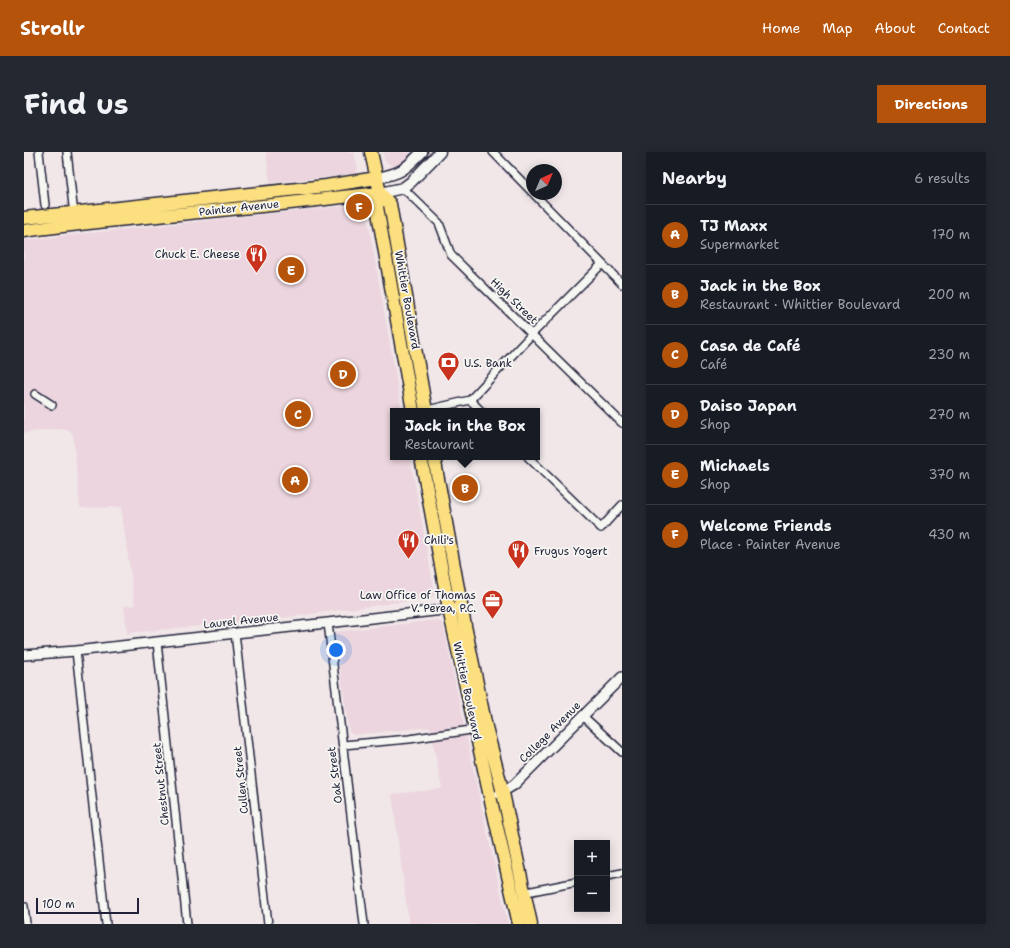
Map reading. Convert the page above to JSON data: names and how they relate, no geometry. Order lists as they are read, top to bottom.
{
  "streets": {
    "main road": ["Painter Avenue", "Whittier Boulevard"],
    "street": [
      "High Street",
      "Laurel Avenue",
      "College Avenue",
      "Oak Street",
      "Cullen Street",
      "Chestnut Street"
    ]
  },
  "crossings": [
    ["Painter Avenue", "Whittier Boulevard"],
    ["Painter Avenue", "High Street"],
    ["Whittier Boulevard", "Laurel Avenue"],
    ["Whittier Boulevard", "College Avenue"],
    ["Laurel Avenue", "Oak Street"],
    ["Laurel Avenue", "Cullen Street"],
    ["Laurel Avenue", "Chestnut Street"]
  ],
  "places": {
    "restaurant": ["Chuck E. Cheese", "Chili's", "Frugus Yogert"],
    "bank": ["U.S. Bank"],
    "office": ["Law Office of Thomas V. Perea, P.C."]
  },
  "scale_bar": "100 m",
  "north": "top right",
  "page": {
    "header": "Strollr",
    "nav": [
      "Home",
      "Map",
      "About",
      "Contact"
    ],
    "title": "Find us",
    "buttons": "Directions",
    "heading": ["Nearby", "6 results"],
    "pins": [
      "F",
      "E",
      "D",
      "C",
      "A",
      "B"
    ],
    "list": [
      {
        "mark": "A",
        "name": "TJ Maxx",
        "note": "Supermarket",
        "value": "170 m"
      },
      {
        "mark": "B",
        "name": "Jack in the Box",
        "note": "Restaurant · Whittier Boulevard",
        "value": "200 m"
      },
      {
        "mark": "C",
        "name": "Casa de Café",
        "note": "Café",
        "value": "230 m"
      },
      {
        "mark": "D",
        "name": "Daiso Japan",
        "note": "Shop",
        "value": "270 m"
      },
      {
        "mark": "E",
        "name": "Michaels",
        "note": "Shop",
        "value": "370 m"
      },
      {
        "mark": "F",
        "name": "Welcome Friends",
        "note": "Place · Painter Avenue",
        "value": "430 m"
      }
    ],
    "popup": ["Jack in the Box", "Restaurant"],
    "map_buttons": ["+", "−"],
    "scale": "100 m"
  }
}
